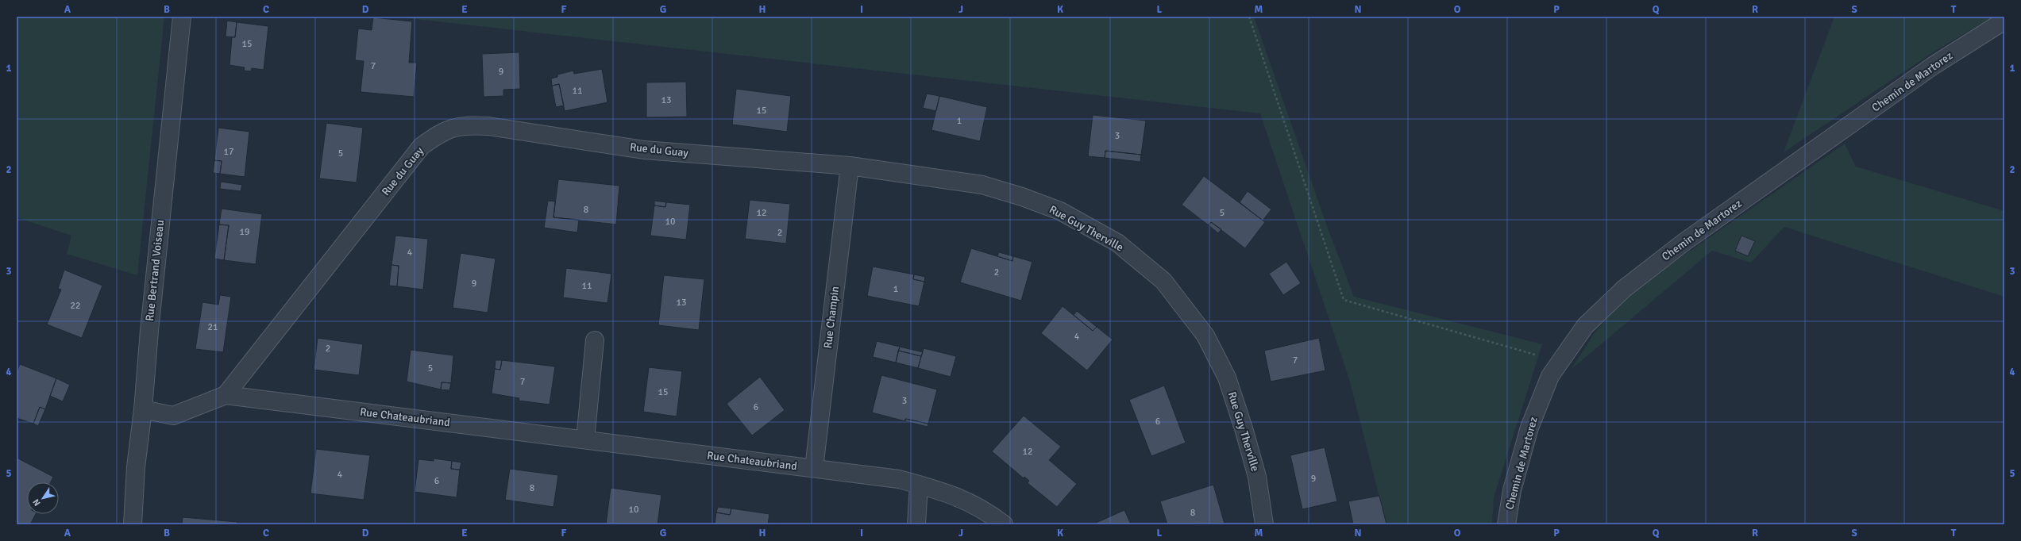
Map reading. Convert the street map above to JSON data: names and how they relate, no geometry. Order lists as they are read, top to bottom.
{
  "streets": {
    "street": [
      "Chemin de Martorez",
      "Rue du Guay",
      "Rue Guy Therville",
      "Rue Bertrand Voiseau",
      "Rue Champin",
      "Rue Chateaubriand"
    ]
  },
  "crossings": [
    ["Rue du Guay", "Rue Guy Therville"],
    ["Rue du Guay", "Rue Champin"],
    ["Rue du Guay", "Rue Chateaubriand"],
    ["Rue Guy Therville", "Rue Champin"],
    ["Rue Champin", "Rue Chateaubriand"]
  ],
  "house_numbers": [
    "15",
    "7",
    "9",
    "11",
    "13",
    "15",
    "1",
    "3",
    "17",
    "5",
    "8",
    "12",
    "5",
    "10",
    "19",
    "2",
    "4",
    "2",
    "9",
    "11",
    "1",
    "13",
    "22",
    "21",
    "4",
    "2",
    "7",
    "5",
    "7",
    "15",
    "3",
    "6",
    "6",
    "12",
    "4",
    "9",
    "6",
    "8",
    "10",
    "8"
  ],
  "north": "bottom left",
  "grid": {
    "columns": [
      "A",
      "B",
      "C",
      "D",
      "E",
      "F",
      "G",
      "H",
      "I",
      "J",
      "K",
      "L",
      "M",
      "N",
      "O",
      "P",
      "Q",
      "R",
      "S",
      "T"
    ],
    "rows": [
      "1",
      "2",
      "3",
      "4",
      "5"
    ]
  }
}
